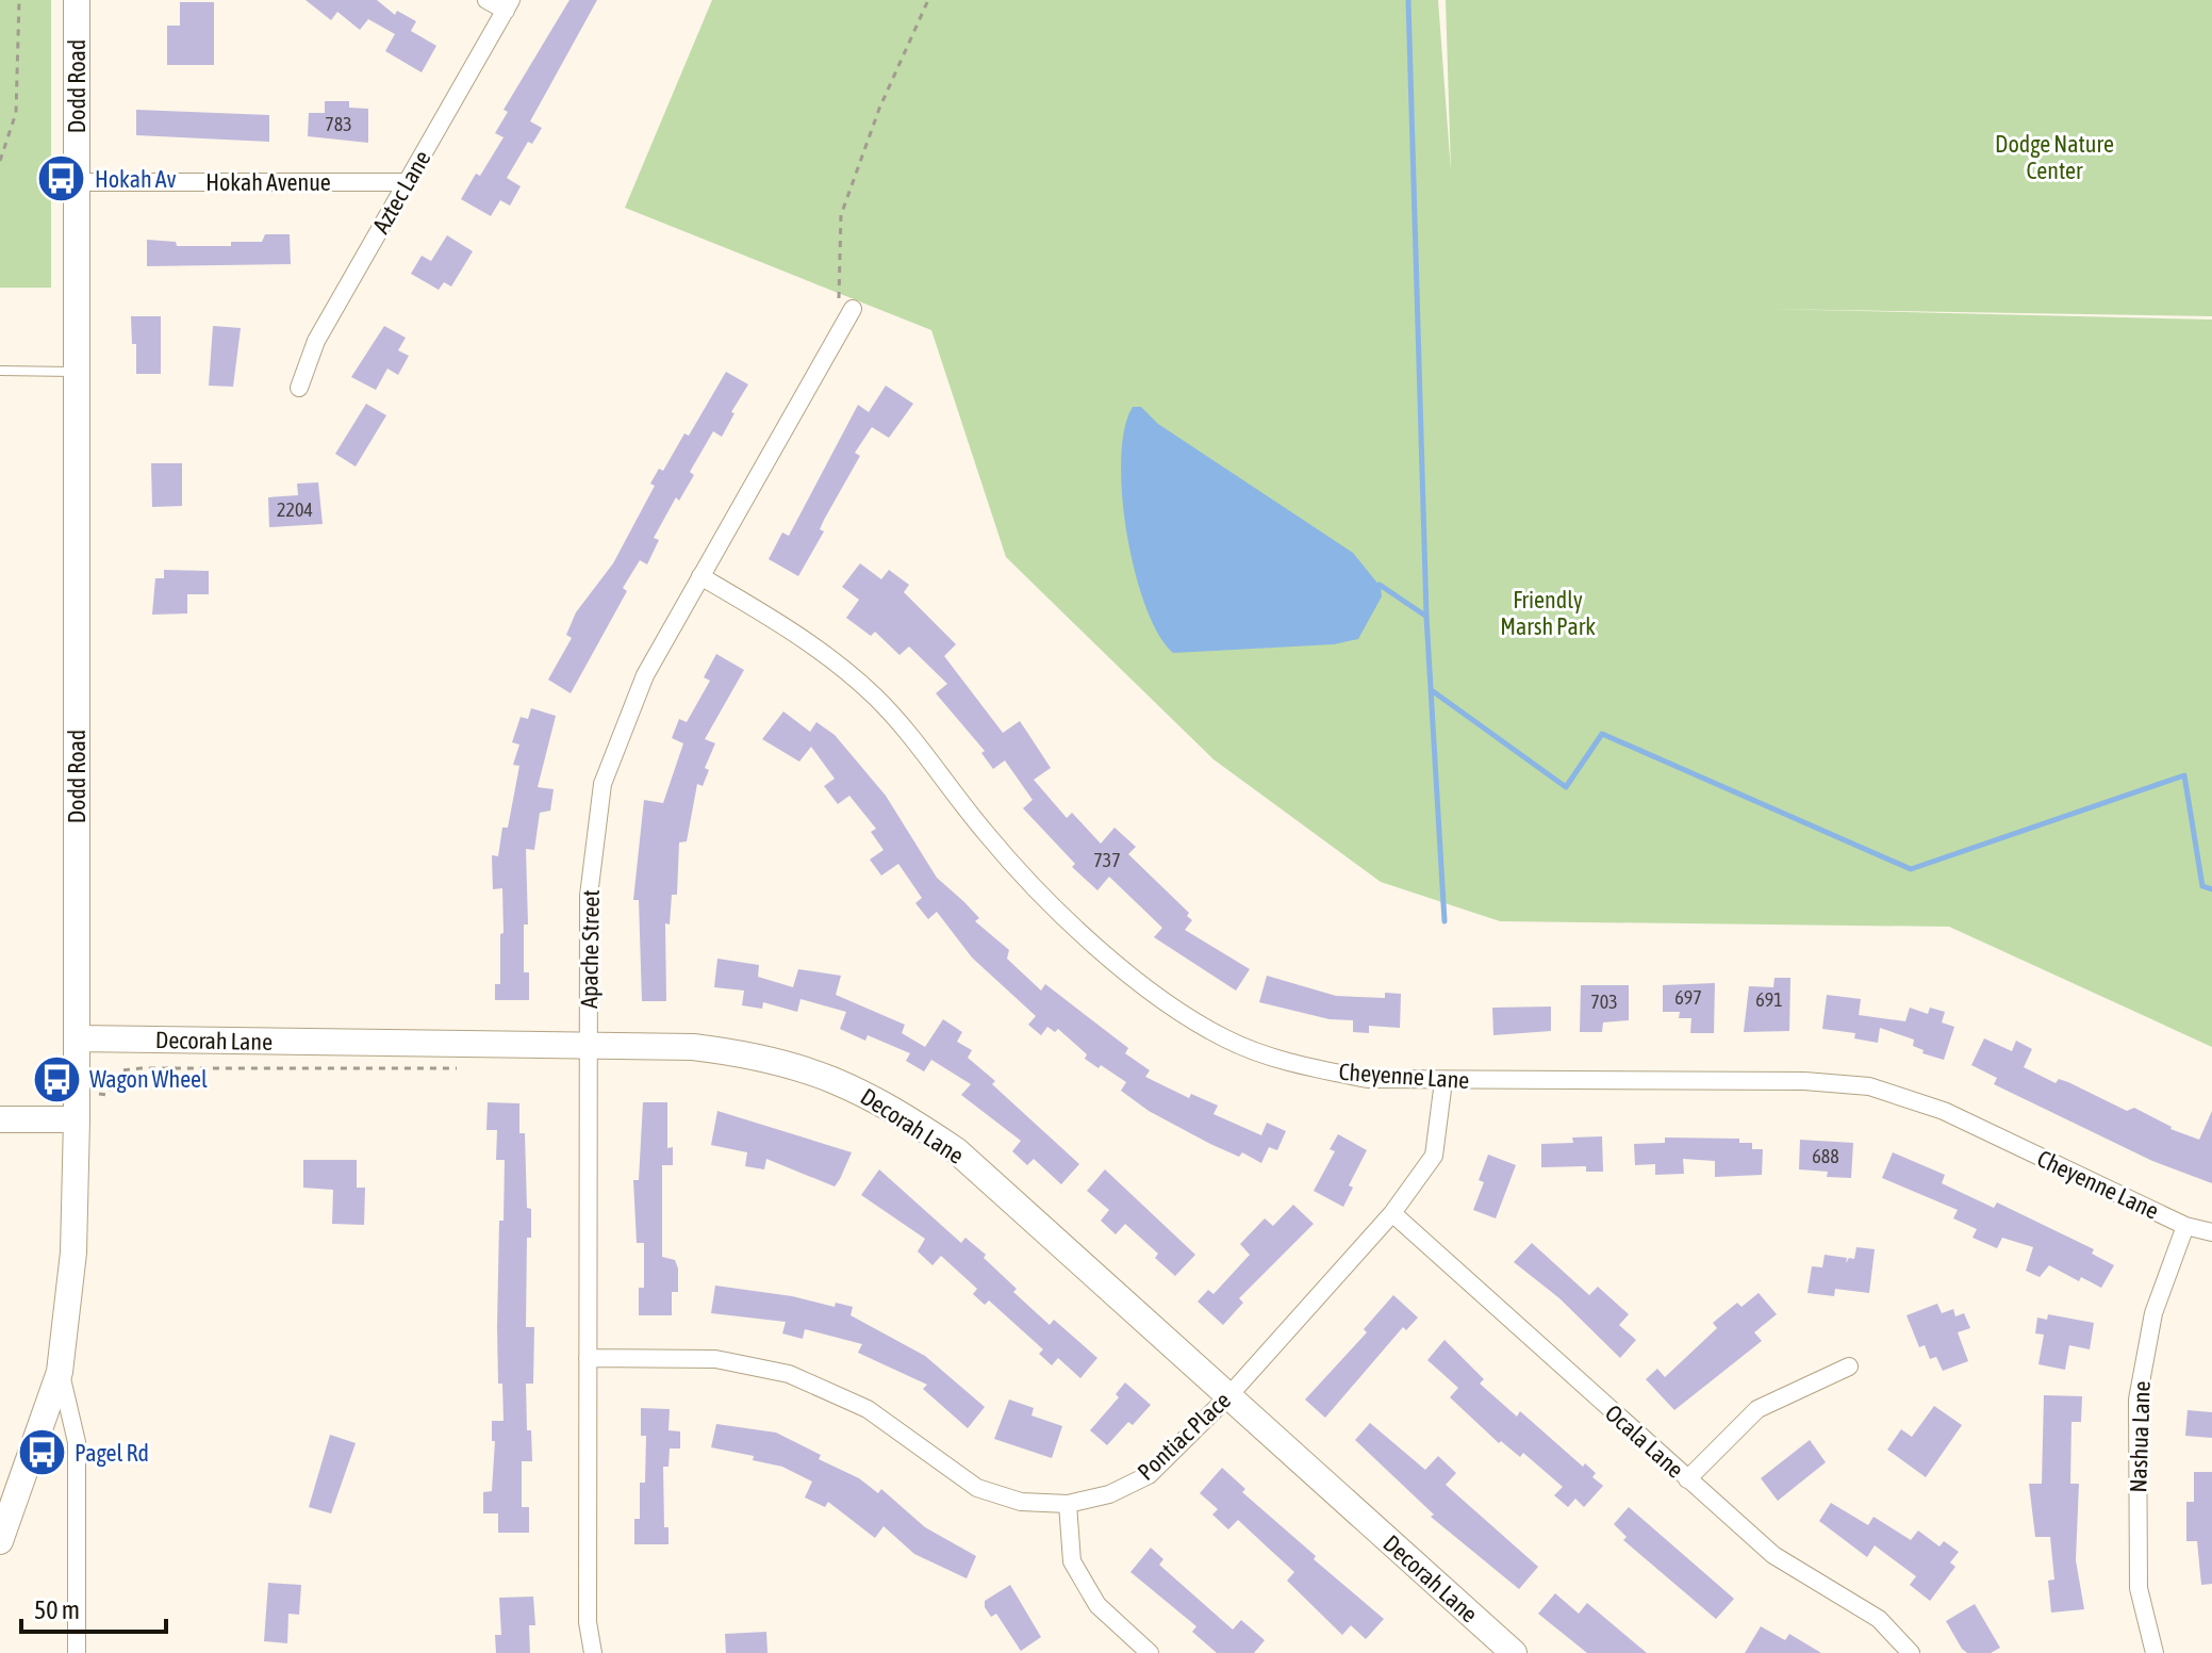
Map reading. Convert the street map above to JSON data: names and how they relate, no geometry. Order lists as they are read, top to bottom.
{
  "streets": {
    "street": [
      "Dodd Road",
      "Hokah Avenue",
      "Aztec Lane",
      "Apache Street",
      "Decorah Lane",
      "Cheyenne Lane",
      "Pontiac Place",
      "Nashua Lane",
      "Ocala Lane"
    ]
  },
  "crossings": [
    ["Dodd Road", "Hokah Avenue"],
    ["Dodd Road", "Decorah Lane"],
    ["Hokah Avenue", "Aztec Lane"],
    ["Apache Street", "Decorah Lane"],
    ["Apache Street", "Cheyenne Lane"],
    ["Apache Street", "Pontiac Place"],
    ["Decorah Lane", "Pontiac Place"],
    ["Cheyenne Lane", "Pontiac Place"],
    ["Cheyenne Lane", "Nashua Lane"],
    ["Pontiac Place", "Ocala Lane"]
  ],
  "parks": ["Dodge Nature Center", "Friendly Marsh Park"],
  "places": {
    "bus stop": ["Hokah Av", "Wagon Wheel", "Pagel Rd"]
  },
  "house_numbers": [
    "783",
    "2204",
    "737",
    "697",
    "691",
    "703",
    "688"
  ],
  "scale_bar": "50 m"
}
